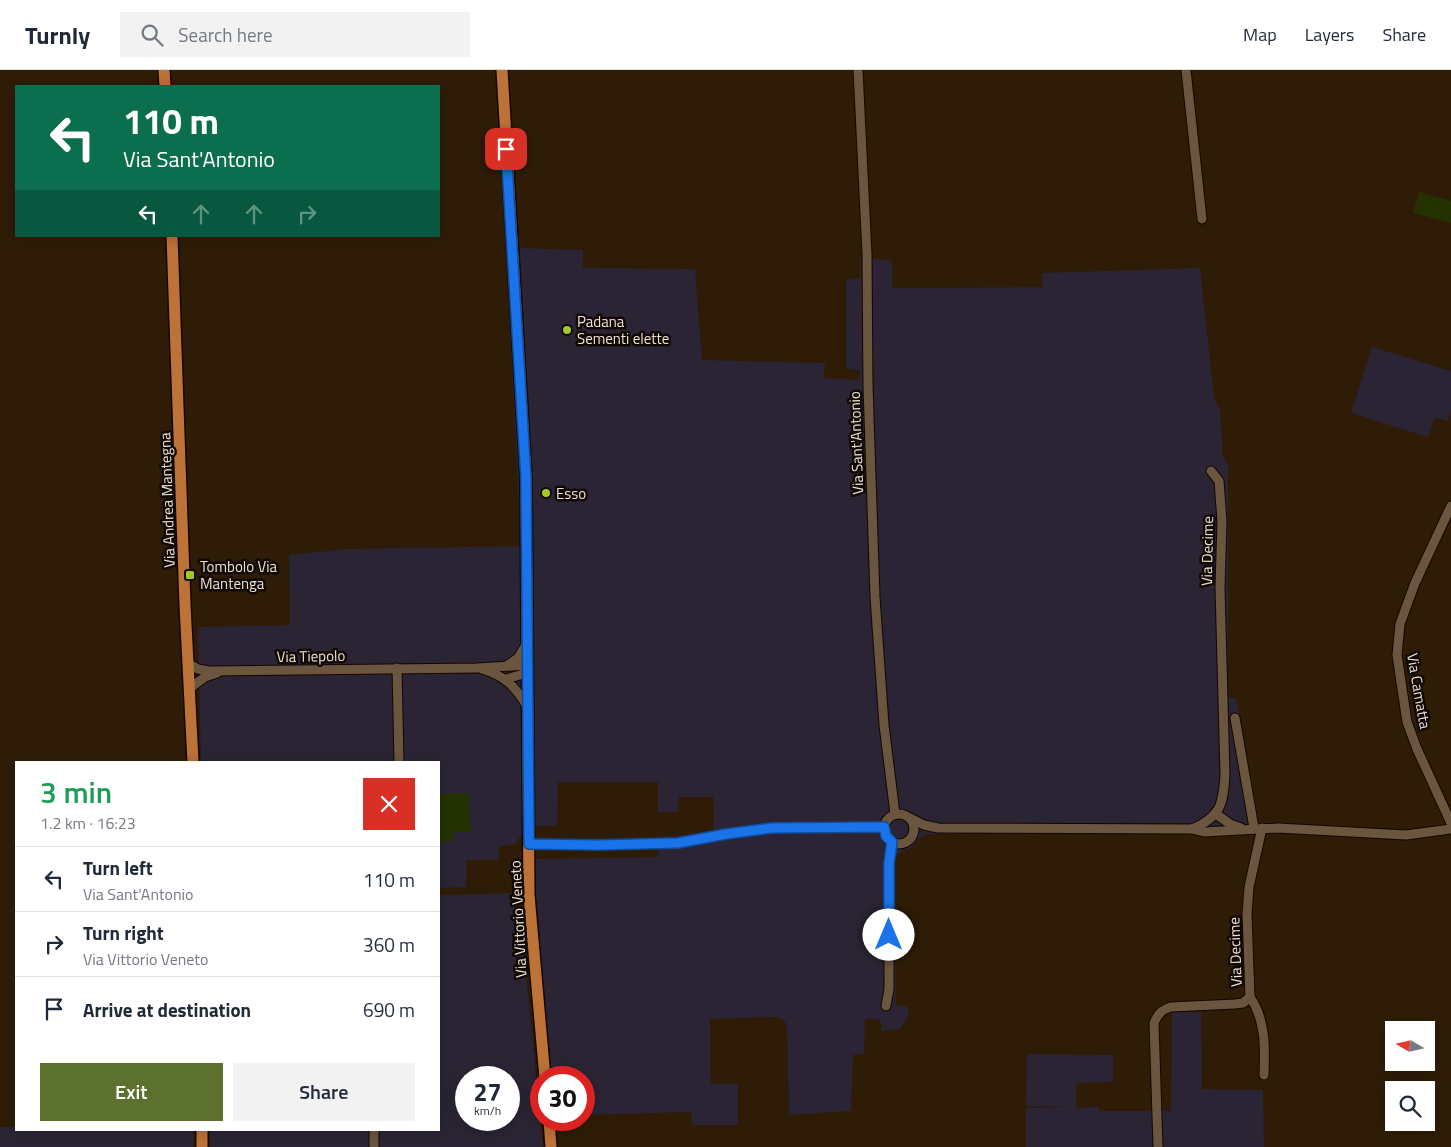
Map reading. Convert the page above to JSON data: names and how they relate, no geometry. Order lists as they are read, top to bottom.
{
  "streets": {
    "main road": ["Via Andrea Mantegna", "Via Vittorio Veneto"],
    "street": [
      "Via Sant'Antonio",
      "Via Decime",
      "Via Tiepolo",
      "Via Camatta"
    ]
  },
  "crossings": [
    ["Via Andrea Mantegna", "Via Tiepolo"],
    ["Via Tiepolo", "Via Vittorio Veneto"]
  ],
  "places": {
    "other": ["Padana Sementi elette", "Esso"],
    "transit": ["Tombolo Via Mantenga"]
  },
  "north": "left",
  "page": {
    "header": "Turnly",
    "search": "Search here",
    "nav": ["Map", "Layers", "Share"],
    "turn": ["110 m", "Via Sant'Antonio"],
    "heading": ["3 min", "1.2 km · 16:23"],
    "list": [
      {
        "name": "Turn left",
        "note": "Via Sant'Antonio",
        "value": "110 m"
      },
      {
        "name": "Turn right",
        "note": "Via Vittorio Veneto",
        "value": "360 m"
      },
      {
        "name": "Arrive at destination",
        "value": "690 m"
      }
    ],
    "buttons": ["Exit", "Share"],
    "speed": "27 km/h",
    "limit": "30"
  }
}
